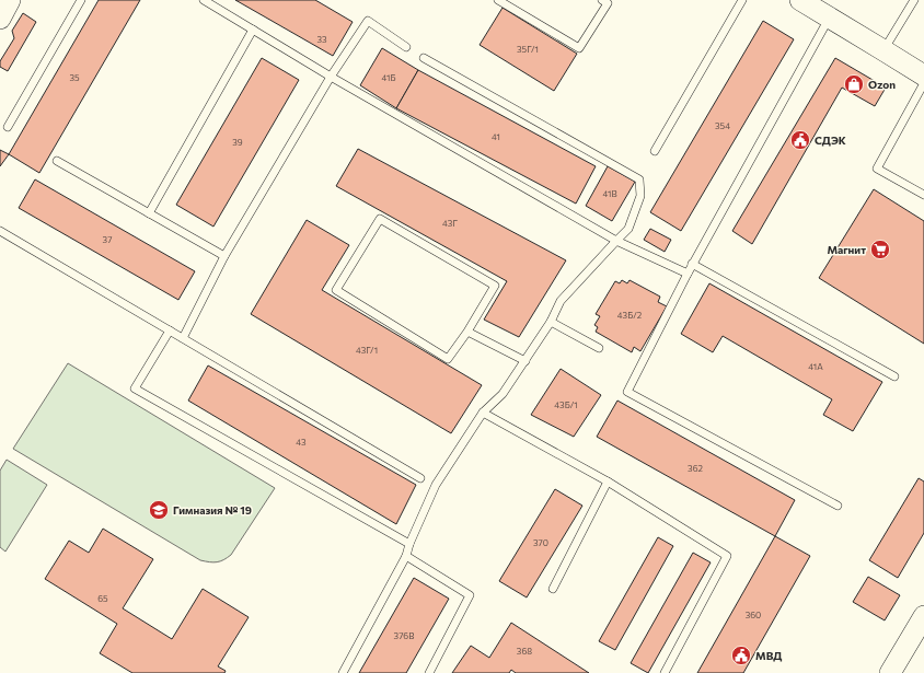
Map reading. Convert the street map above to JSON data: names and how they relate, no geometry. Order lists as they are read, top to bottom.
{
  "places": {
    "shop": ["Ozon"],
    "public building": ["СДЭК", "МВД"],
    "supermarket": ["Магнит"],
    "school or university": ["Гимназия № 19"]
  },
  "house_numbers": [
    "33",
    "35Г/1",
    "35",
    "41Б",
    "354",
    "41",
    "39",
    "41В",
    "43Г",
    "37",
    "43Б/2",
    "43Г/1",
    "41А",
    "43Б/1",
    "43",
    "362",
    "370",
    "65",
    "360",
    "376В",
    "368"
  ]
}
